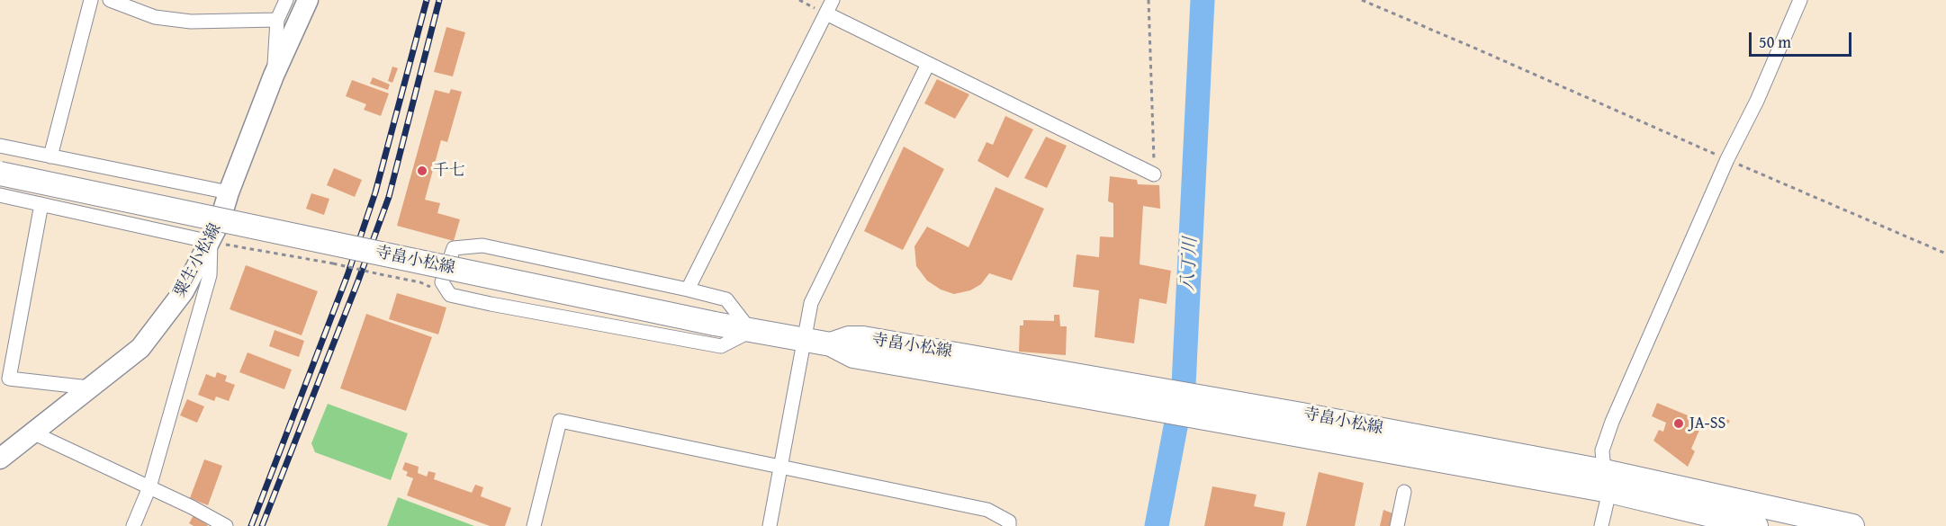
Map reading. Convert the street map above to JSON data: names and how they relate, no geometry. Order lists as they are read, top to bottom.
{
  "streets": {
    "main road": ["粟生小松線", "寺畠小松線"]
  },
  "water": ["八丁川"],
  "places": ["千七", "JA-SS"],
  "scale_bar": "50 m"
}
